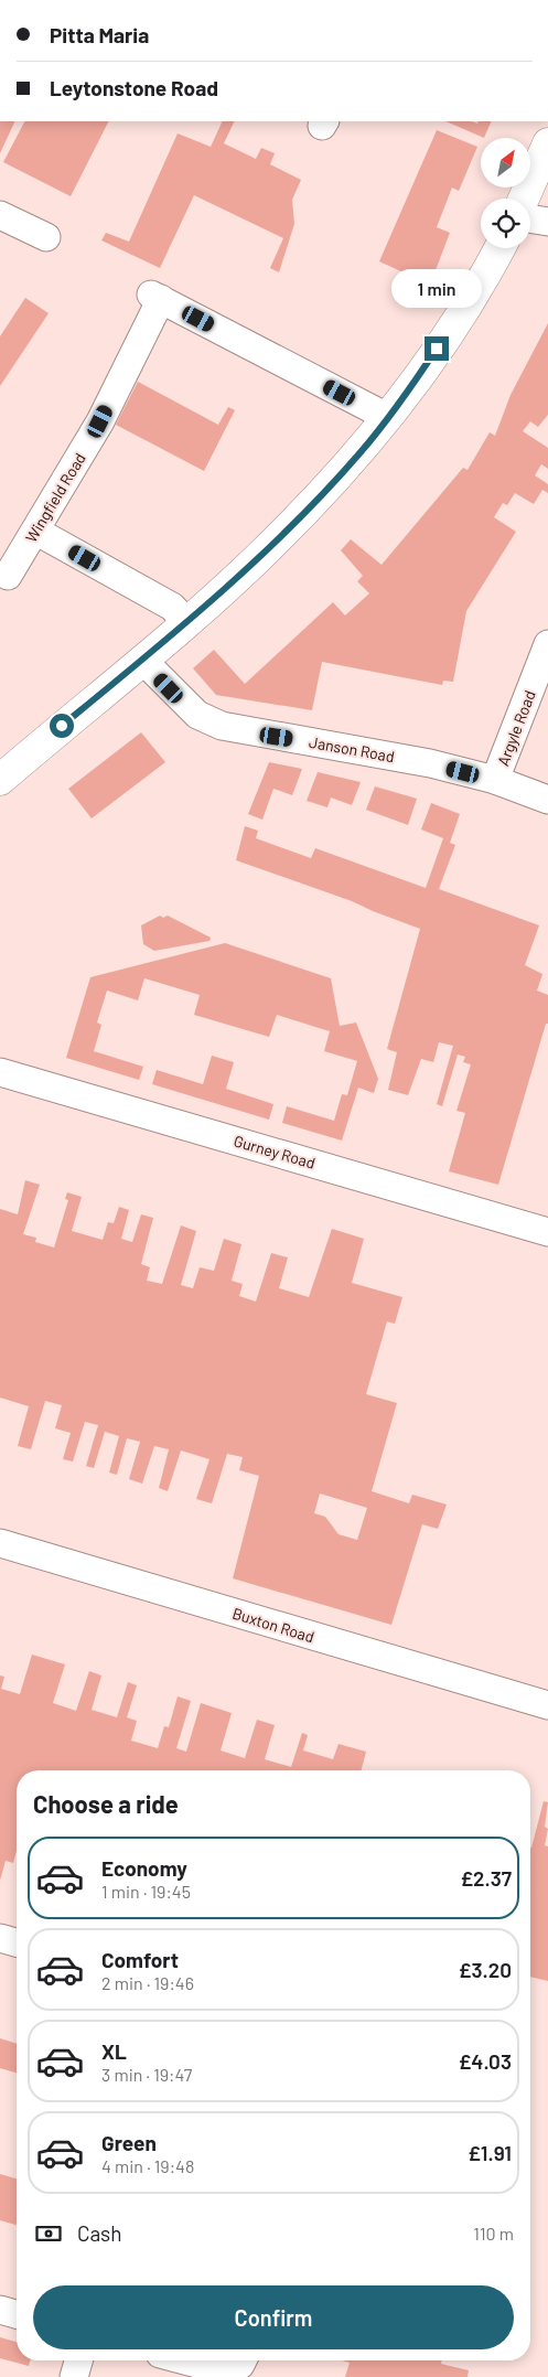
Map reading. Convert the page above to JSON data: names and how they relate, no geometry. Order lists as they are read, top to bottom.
{
  "streets": {
    "street": [
      "Wingfield Road",
      "Argyle Road",
      "Janson Road",
      "Gurney Road",
      "Buxton Road"
    ]
  },
  "crossings": [
    ["Argyle Road", "Janson Road"]
  ],
  "north": "top right",
  "page": {
    "banner": ["Pitta Maria", "Leytonstone Road"],
    "bubble": "1 min",
    "heading": "Choose a ride",
    "list": [
      {
        "name": "Economy",
        "note": "1 min · 19:45",
        "value": "£2.37"
      },
      {
        "name": "Comfort",
        "note": "2 min · 19:46",
        "value": "£3.20"
      },
      {
        "name": "XL",
        "note": "3 min · 19:47",
        "value": "£4.03"
      },
      {
        "name": "Green",
        "note": "4 min · 19:48",
        "value": "£1.91"
      }
    ],
    "pay": ["Cash", "110 m"],
    "buttons": "Confirm"
  }
}
